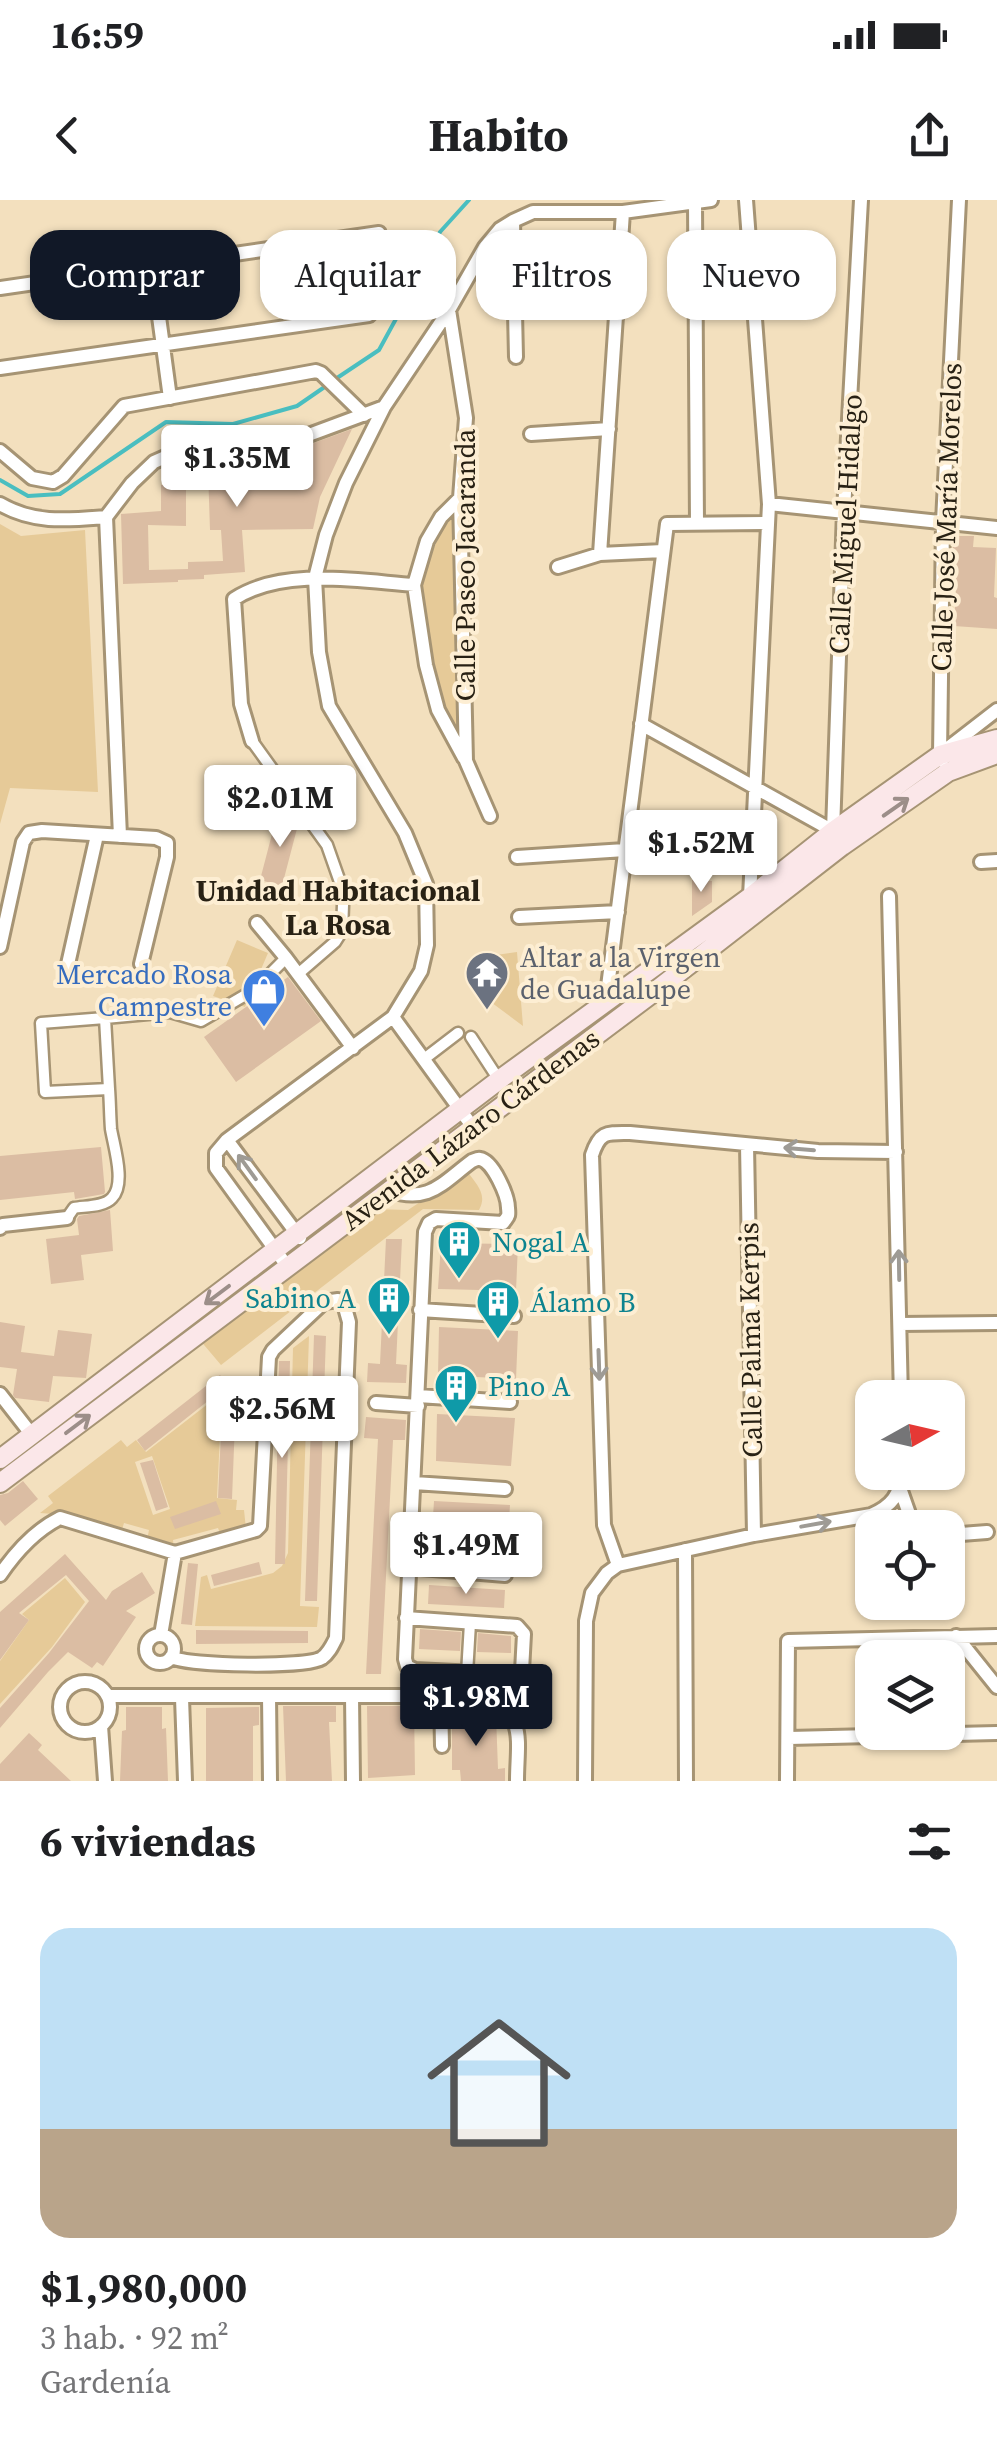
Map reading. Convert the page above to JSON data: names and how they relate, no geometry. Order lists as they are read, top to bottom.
{
  "streets": {
    "main road": ["Avenida Lázaro Cárdenas"],
    "street": [
      "Calle José María Morelos",
      "Calle Miguel Hidalgo",
      "Calle Paseo Jacaranda",
      "Calle Palma Kerpis"
    ]
  },
  "crossings": [
    ["Calle José María Morelos", "Avenida Lázaro Cárdenas"],
    ["Calle Miguel Hidalgo", "Avenida Lázaro Cárdenas"]
  ],
  "districts": ["Unidad Habitacional La Rosa"],
  "places": {
    "temple": ["Altar a la Virgen de Guadalupe"],
    "shop": ["Mercado Rosa Campestre"],
    "building": [
      "Nogal A",
      "Sabino A",
      "Álamo B",
      "Pino A"
    ]
  },
  "north": "right",
  "page": {
    "status": "16:59",
    "header": "Habito",
    "chip": [
      "Comprar",
      "Alquilar",
      "Filtros",
      "Nuevo"
    ],
    "price": [
      "$1.35M",
      "$2.01M",
      "$1.52M",
      "$2.56M",
      "$1.49M",
      "$1.98M"
    ],
    "heading": "6 viviendas",
    "list": [
      {
        "name": "$1,980,000",
        "note": "3 hab. · 92 m² · Gardenía"
      }
    ]
  }
}
